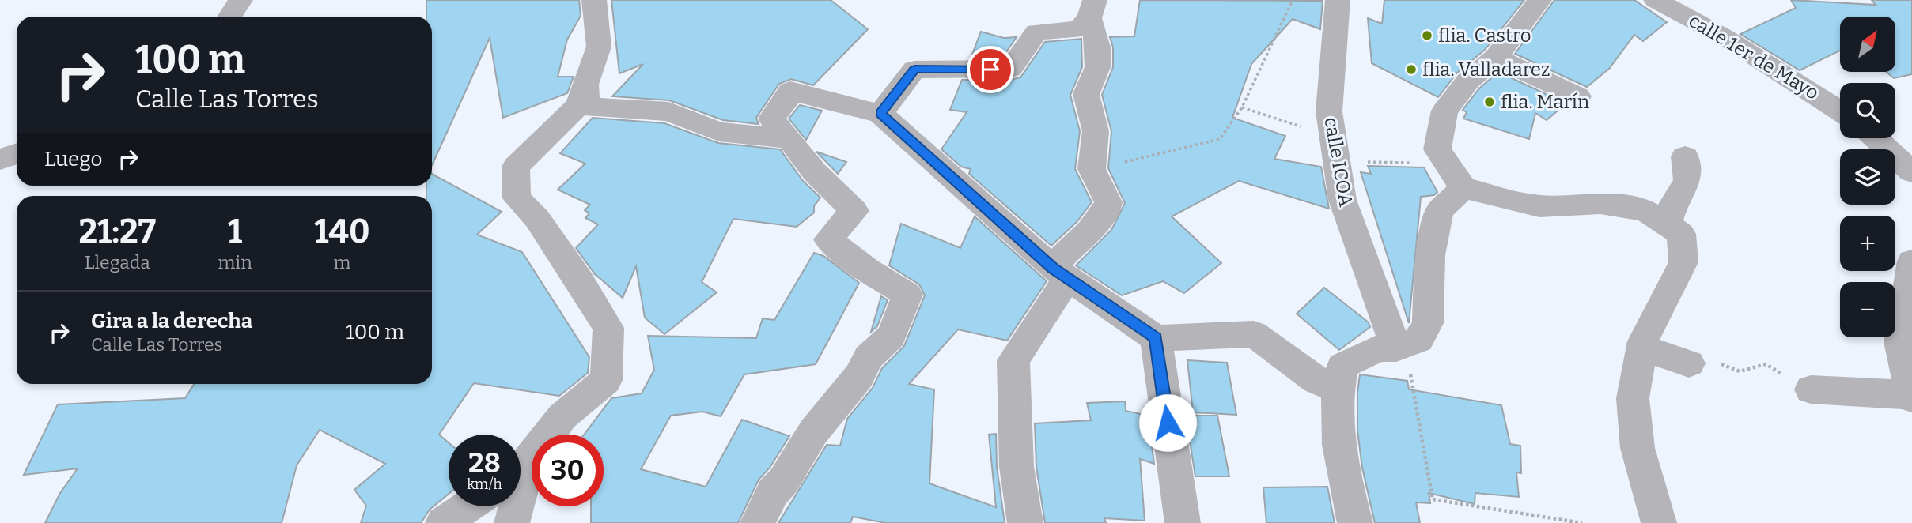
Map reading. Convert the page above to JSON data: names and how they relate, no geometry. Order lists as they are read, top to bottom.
{
  "streets": {
    "street": ["calle 1er de Mayo", "calle ICOA"]
  },
  "places": ["flia. Castro", "flia. Valladarez", "flia. Marín"],
  "north": "top right",
  "page": {
    "map_buttons": ["+", "−"],
    "turn": ["100 m", "Calle Las Torres"],
    "then": "Luego",
    "eta": [
      "21:27",
      "Llegada",
      "1",
      "min",
      "140",
      "m"
    ],
    "list": [
      {
        "name": "Gira a la derecha",
        "note": "Calle Las Torres",
        "value": "100 m"
      }
    ],
    "speed": "28 km/h",
    "limit": "30"
  }
}
